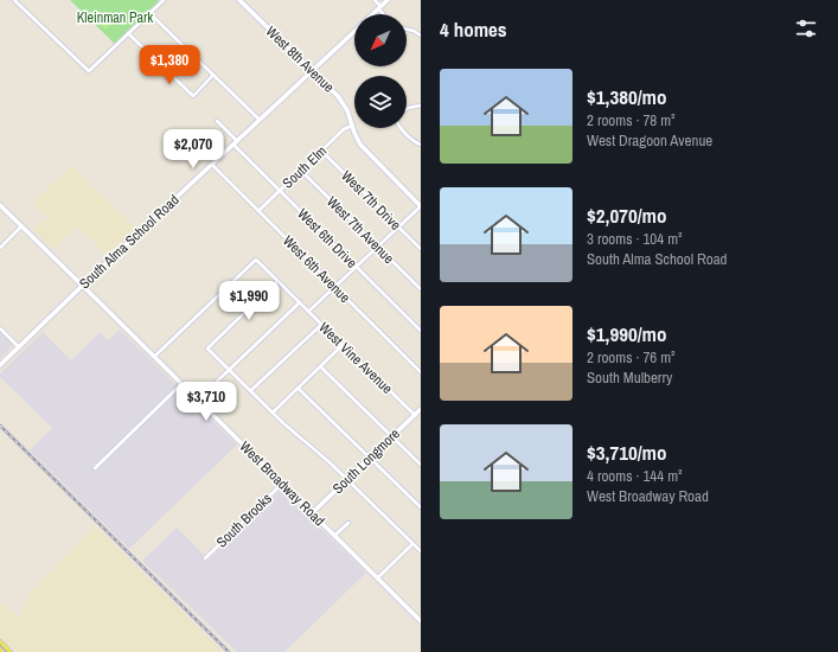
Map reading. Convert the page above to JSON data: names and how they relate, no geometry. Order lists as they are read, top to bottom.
{
  "streets": {
    "main road": [
      "West 8th Avenue",
      "South Alma School Road",
      "South Longmore",
      "West Broadway Road"
    ],
    "street": [
      "South Elm",
      "West 7th Drive",
      "West 7th Avenue",
      "West 6th Drive",
      "West 6th Avenue",
      "West Vine Avenue",
      "South Brooks"
    ]
  },
  "crossings": [
    ["West 8th Avenue", "South Elm"],
    ["West 8th Avenue", "South Alma School Road"],
    ["South Elm", "West 7th Drive"],
    ["South Elm", "West 7th Avenue"],
    ["South Elm", "West 6th Drive"],
    ["South Elm", "West 6th Avenue"],
    ["West 6th Drive", "South Alma School Road"],
    ["South Alma School Road", "West 6th Avenue"],
    ["South Alma School Road", "West Broadway Road"],
    ["West Vine Avenue", "South Longmore"],
    ["West Vine Avenue", "West Broadway Road"],
    ["South Longmore", "West Broadway Road"],
    ["West Broadway Road", "South Brooks"]
  ],
  "parks": ["Kleinman Park"],
  "north": "bottom left",
  "page": {
    "heading": "4 homes",
    "price": [
      "$1,380",
      "$2,070",
      "$1,990",
      "$3,710"
    ],
    "list": [
      {
        "name": "$1,380/mo",
        "note": "2 rooms · 78 m² · West Dragoon Avenue"
      },
      {
        "name": "$2,070/mo",
        "note": "3 rooms · 104 m² · South Alma School Road"
      },
      {
        "name": "$1,990/mo",
        "note": "2 rooms · 76 m² · South Mulberry"
      },
      {
        "name": "$3,710/mo",
        "note": "4 rooms · 144 m² · West Broadway Road"
      }
    ]
  }
}
